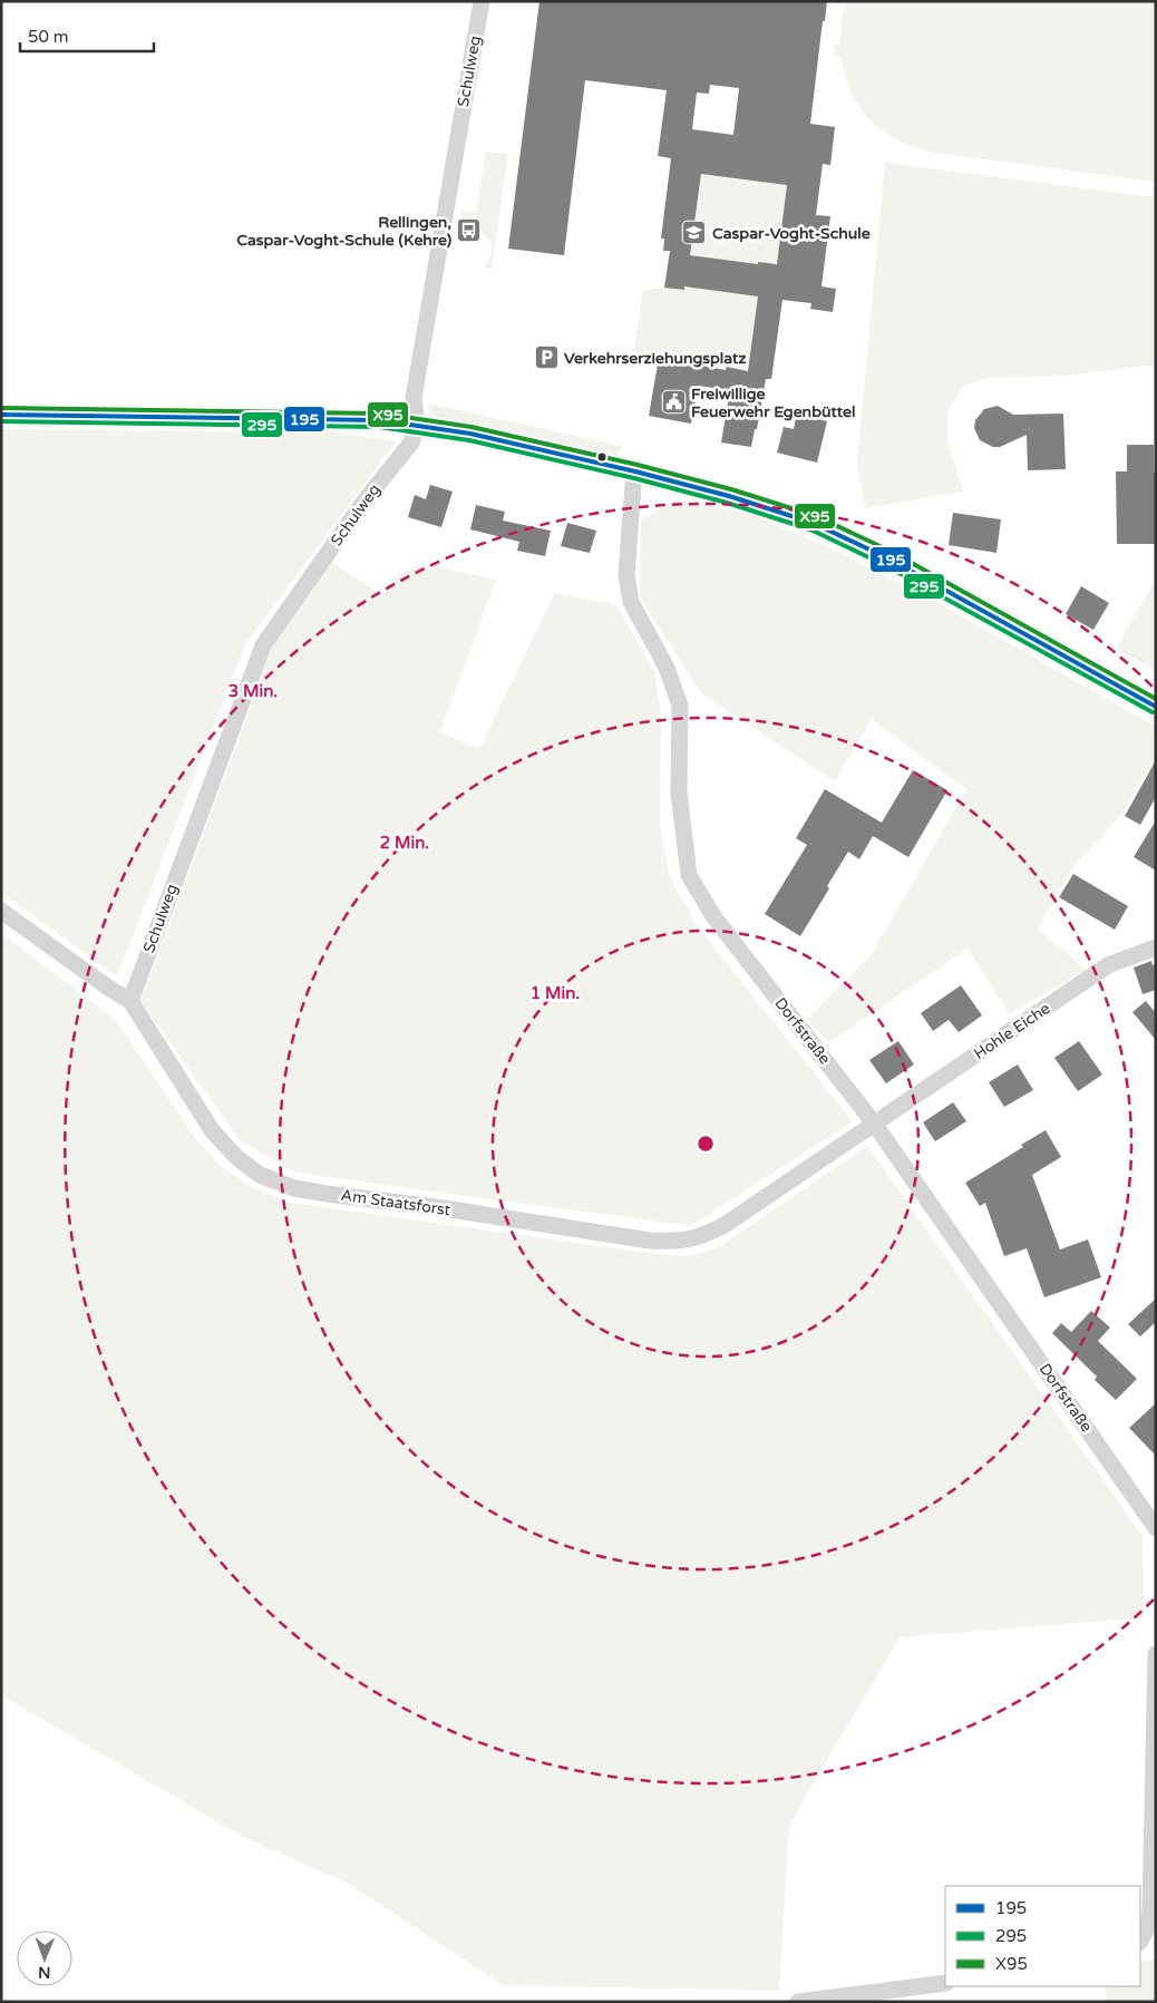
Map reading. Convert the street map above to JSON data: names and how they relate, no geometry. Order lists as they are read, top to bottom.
{
  "streets": {
    "street": [
      "Schulweg",
      "Dorfstraße",
      "Hohle Eiche",
      "Am Staatsforst"
    ]
  },
  "crossings": [
    ["Schulweg", "Am Staatsforst"],
    ["Dorfstraße", "Hohle Eiche"],
    ["Dorfstraße", "Am Staatsforst"],
    ["Hohle Eiche", "Am Staatsforst"]
  ],
  "places": {
    "bus stop": ["Rellingen, Caspar-Voght-Schule (Kehre)"],
    "school or university": ["Caspar-Voght-Schule"],
    "parking": ["Verkehrserziehungsplatz"],
    "public building": ["Freiwillige Feuerwehr Egenbüttel"]
  },
  "lines": ["transit line X95", "transit line 195", "transit line 295"],
  "legend": ["195", "295", "X95"],
  "scale_bar": "50 m",
  "north": "bottom",
  "rings": ["3 Min.", "2 Min.", "1 Min."]
}
